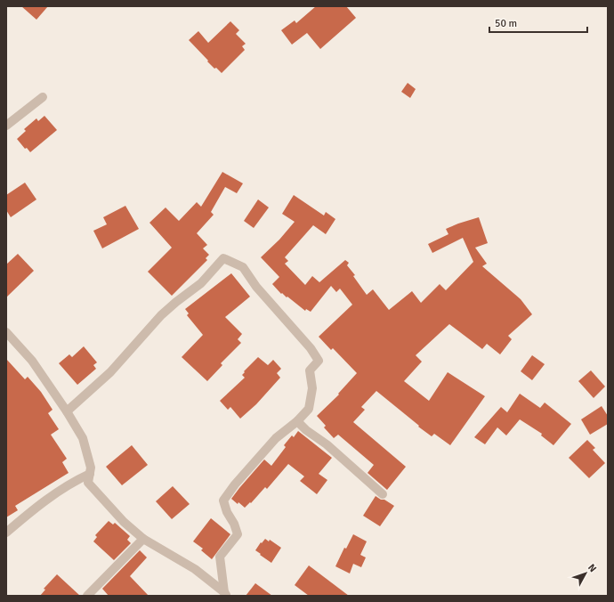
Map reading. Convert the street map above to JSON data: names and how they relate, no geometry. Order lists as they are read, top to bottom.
{
  "scale_bar": "50 m",
  "north": "top right"
}
